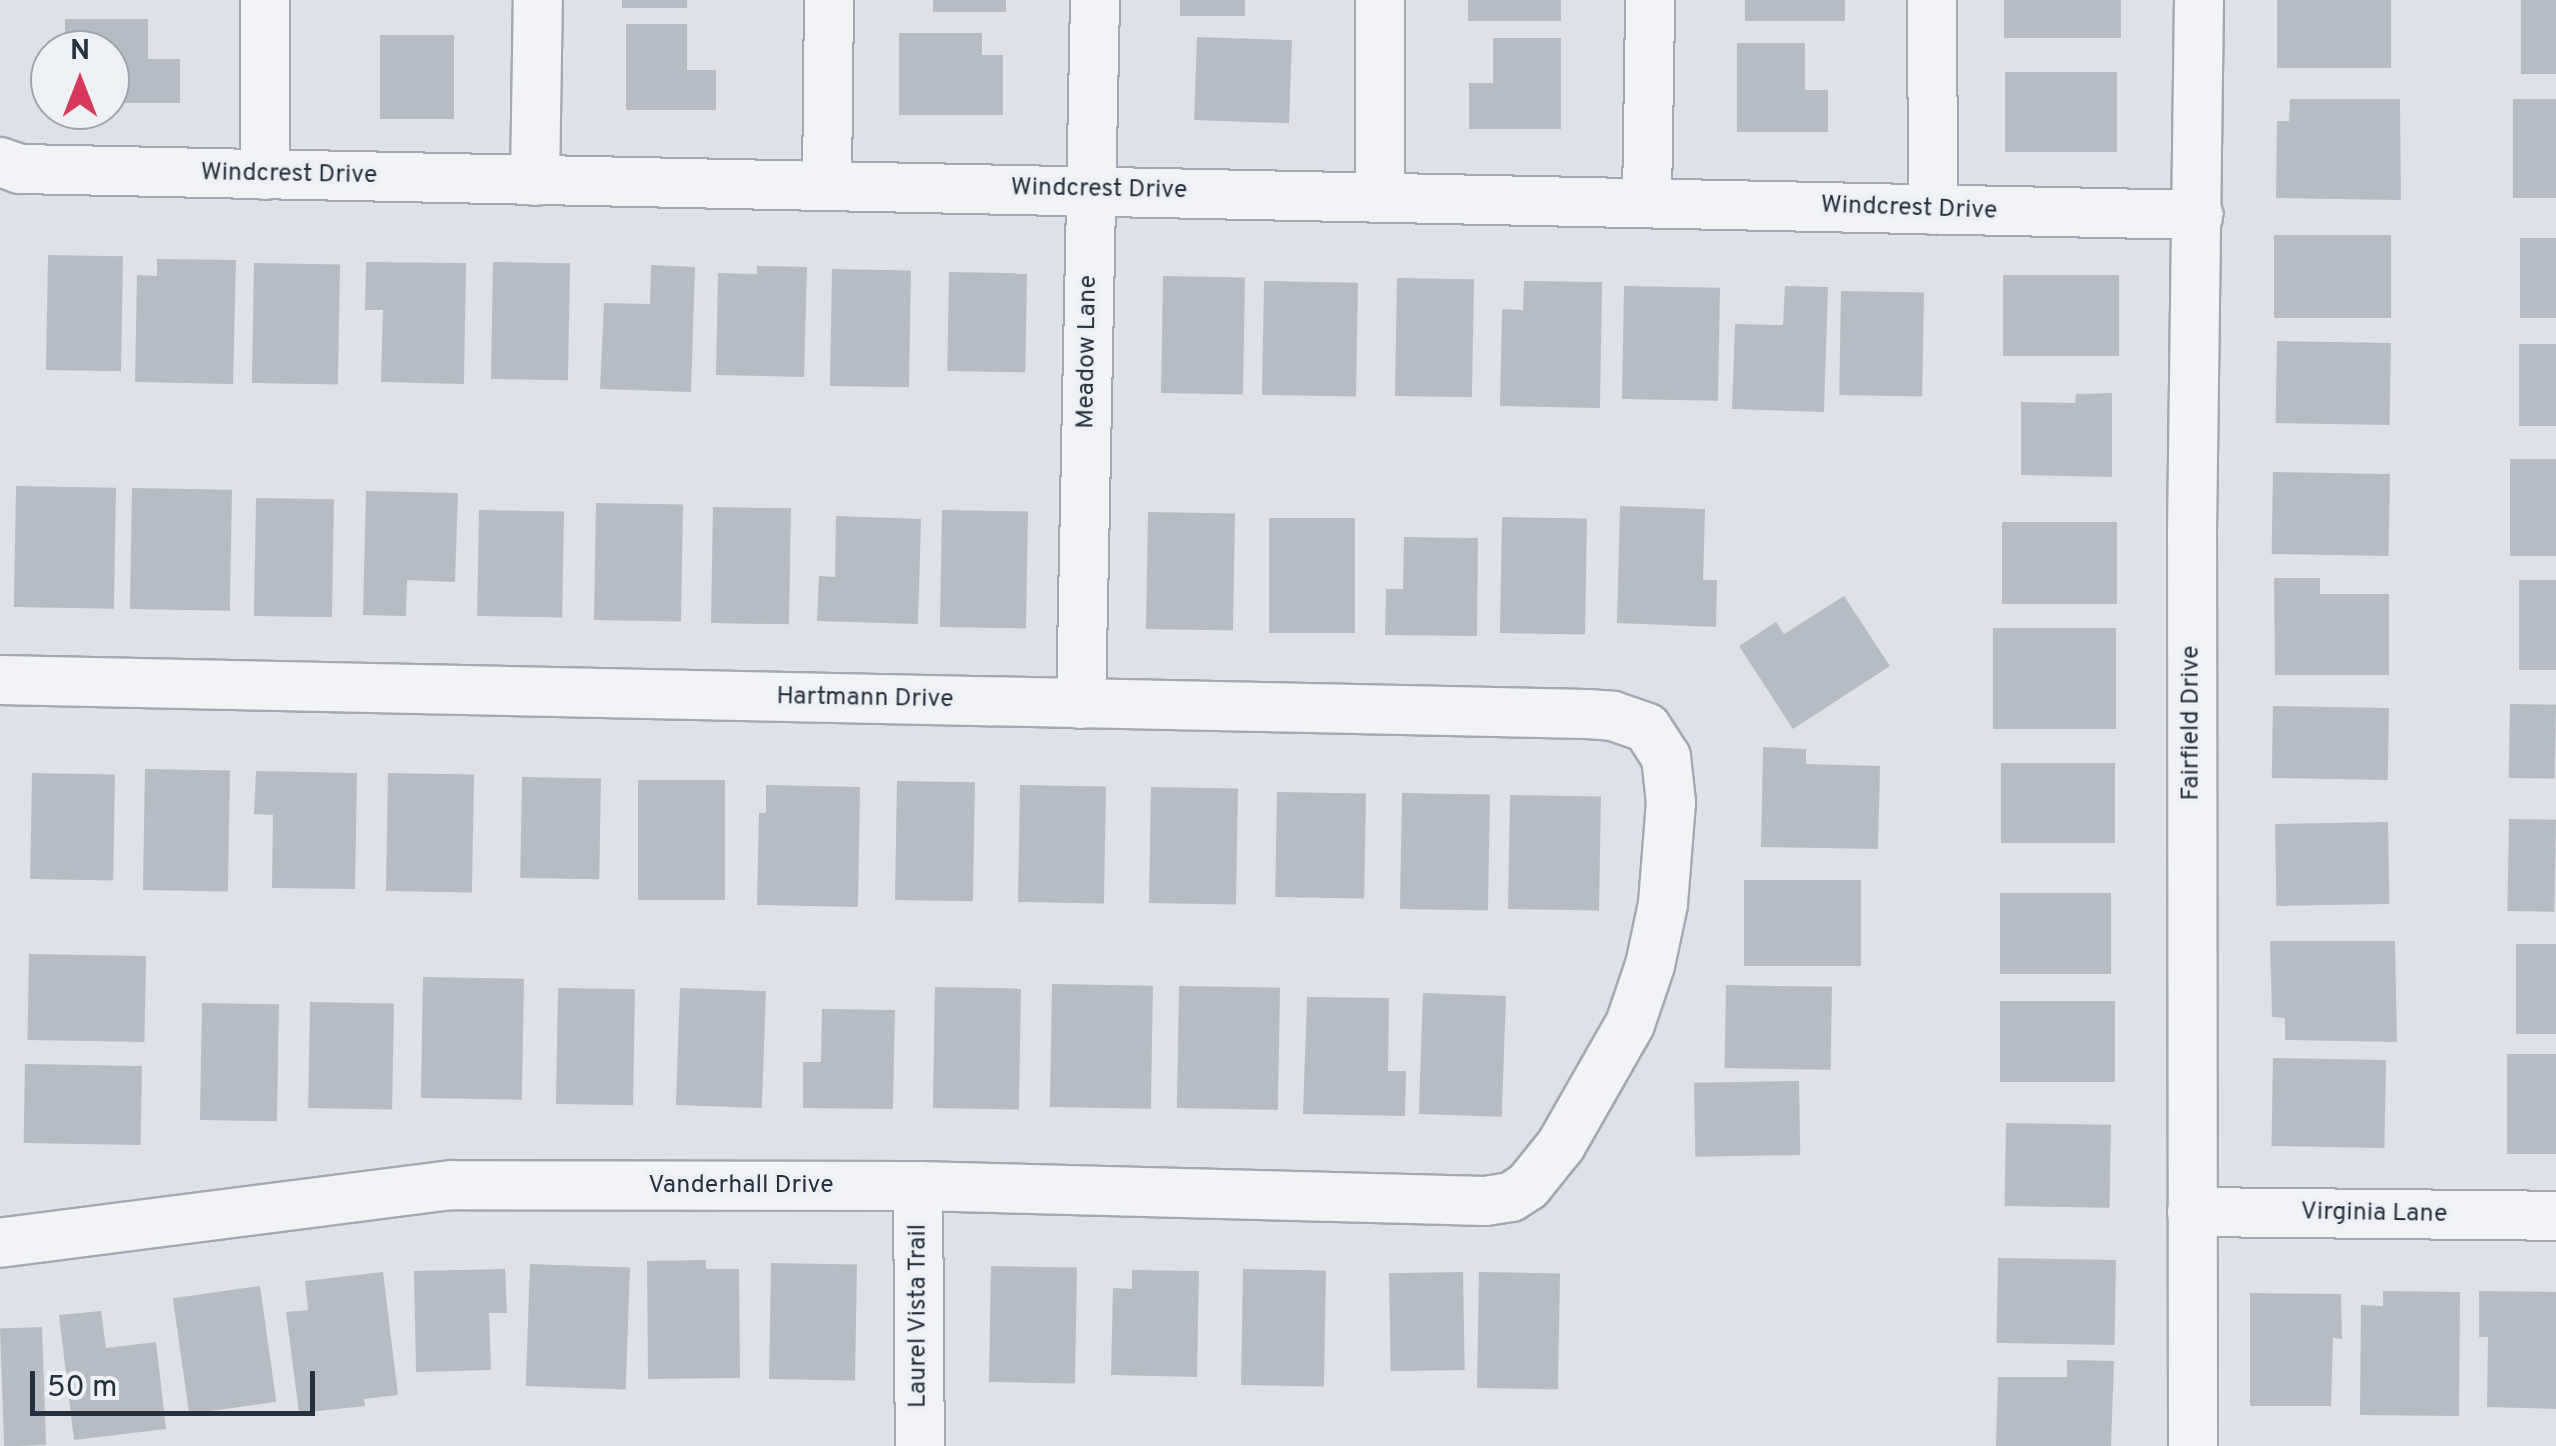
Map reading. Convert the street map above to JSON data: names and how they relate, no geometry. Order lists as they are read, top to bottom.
{
  "streets": {
    "street": [
      "Windcrest Drive",
      "Meadow Lane",
      "Hartmann Drive",
      "Fairfield Drive",
      "Vanderhall Drive",
      "Virginia Lane",
      "Laurel Vista Trail"
    ]
  },
  "crossings": [
    ["Windcrest Drive", "Meadow Lane"],
    ["Windcrest Drive", "Fairfield Drive"],
    ["Meadow Lane", "Hartmann Drive"],
    ["Hartmann Drive", "Vanderhall Drive"],
    ["Fairfield Drive", "Virginia Lane"],
    ["Vanderhall Drive", "Laurel Vista Trail"]
  ],
  "scale_bar": "50 m",
  "north": "top"
}
